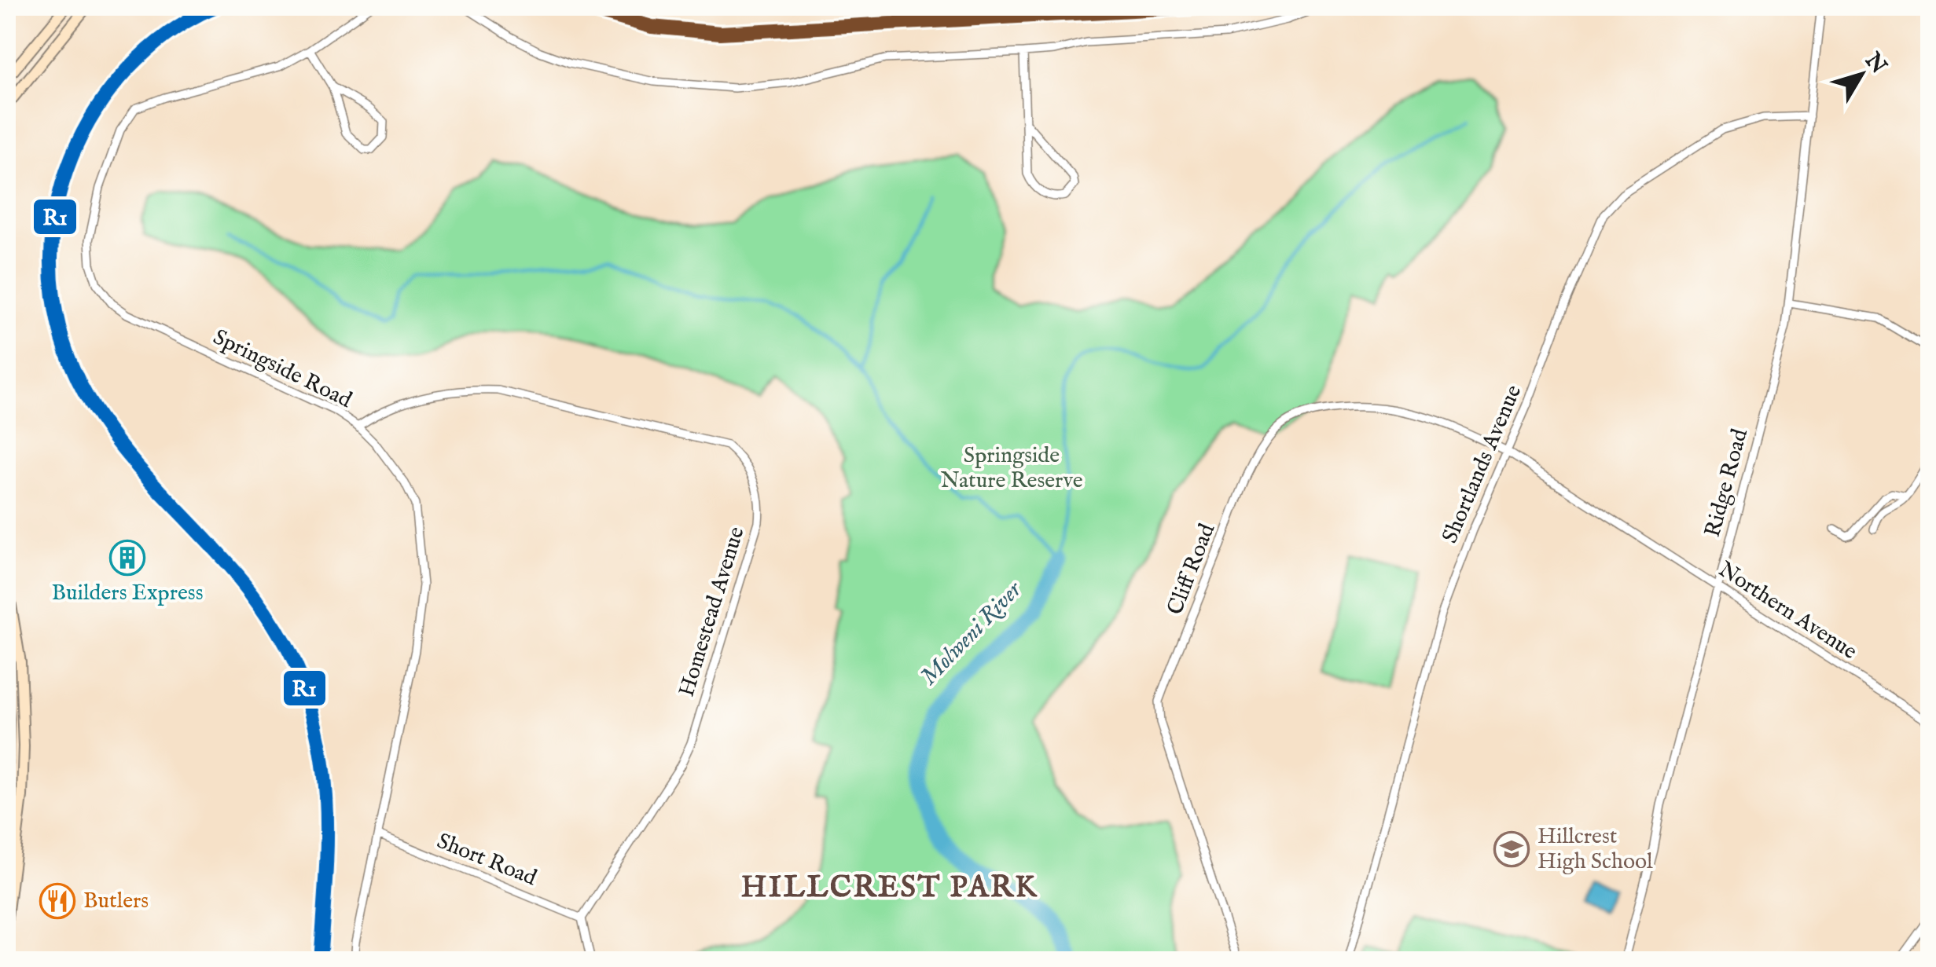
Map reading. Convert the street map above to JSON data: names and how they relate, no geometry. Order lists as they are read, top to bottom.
{
  "streets": {
    "street": [
      "Springside Road",
      "Shortlands Avenue",
      "Ridge Road",
      "Cliff Road",
      "Northern Avenue",
      "Homestead Avenue",
      "Short Road"
    ]
  },
  "crossings": [
    ["Springside Road", "Homestead Avenue"],
    ["Springside Road", "Short Road"],
    ["Shortlands Avenue", "Ridge Road"],
    ["Shortlands Avenue", "Cliff Road"],
    ["Shortlands Avenue", "Northern Avenue"],
    ["Ridge Road", "Northern Avenue"],
    ["Cliff Road", "Northern Avenue"],
    ["Homestead Avenue", "Short Road"]
  ],
  "districts": ["HILLCREST PARK"],
  "water": ["Molweni River"],
  "parks": ["Springside Nature Reserve"],
  "places": {
    "building": ["Builders Express"],
    "school or university": ["Hillcrest High School"],
    "restaurant": ["Butlers"]
  },
  "lines": ["transit line R1"],
  "north": "top right"
}
